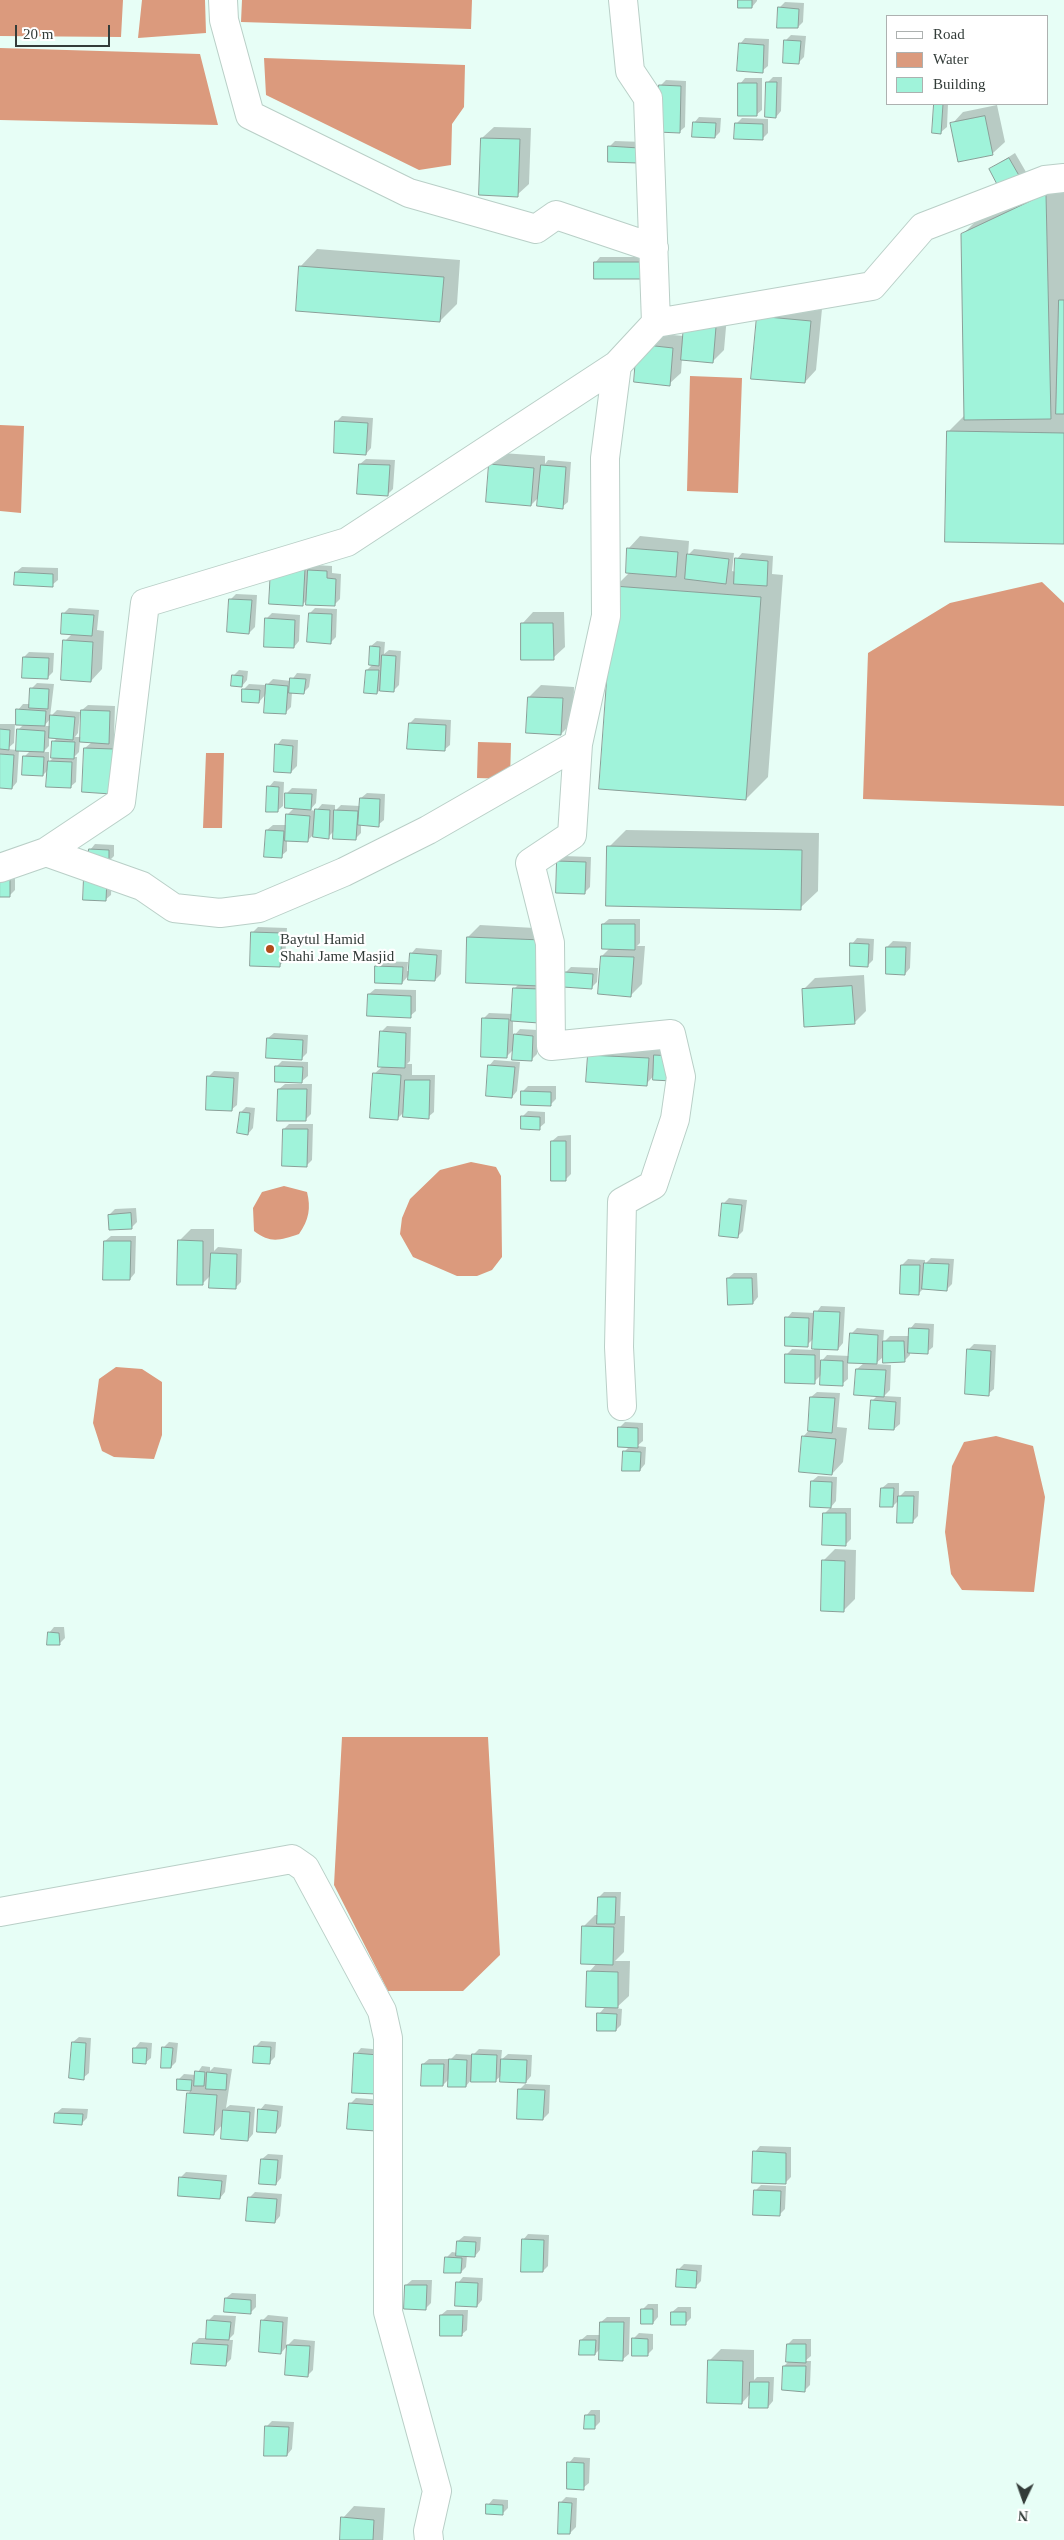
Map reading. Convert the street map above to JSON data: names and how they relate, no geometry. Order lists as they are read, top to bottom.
{
  "places": ["Baytul Hamid Shahi Jame Masjid"],
  "legend": ["Road", "Water", "Building"],
  "scale_bar": "20 m",
  "north": "bottom"
}
